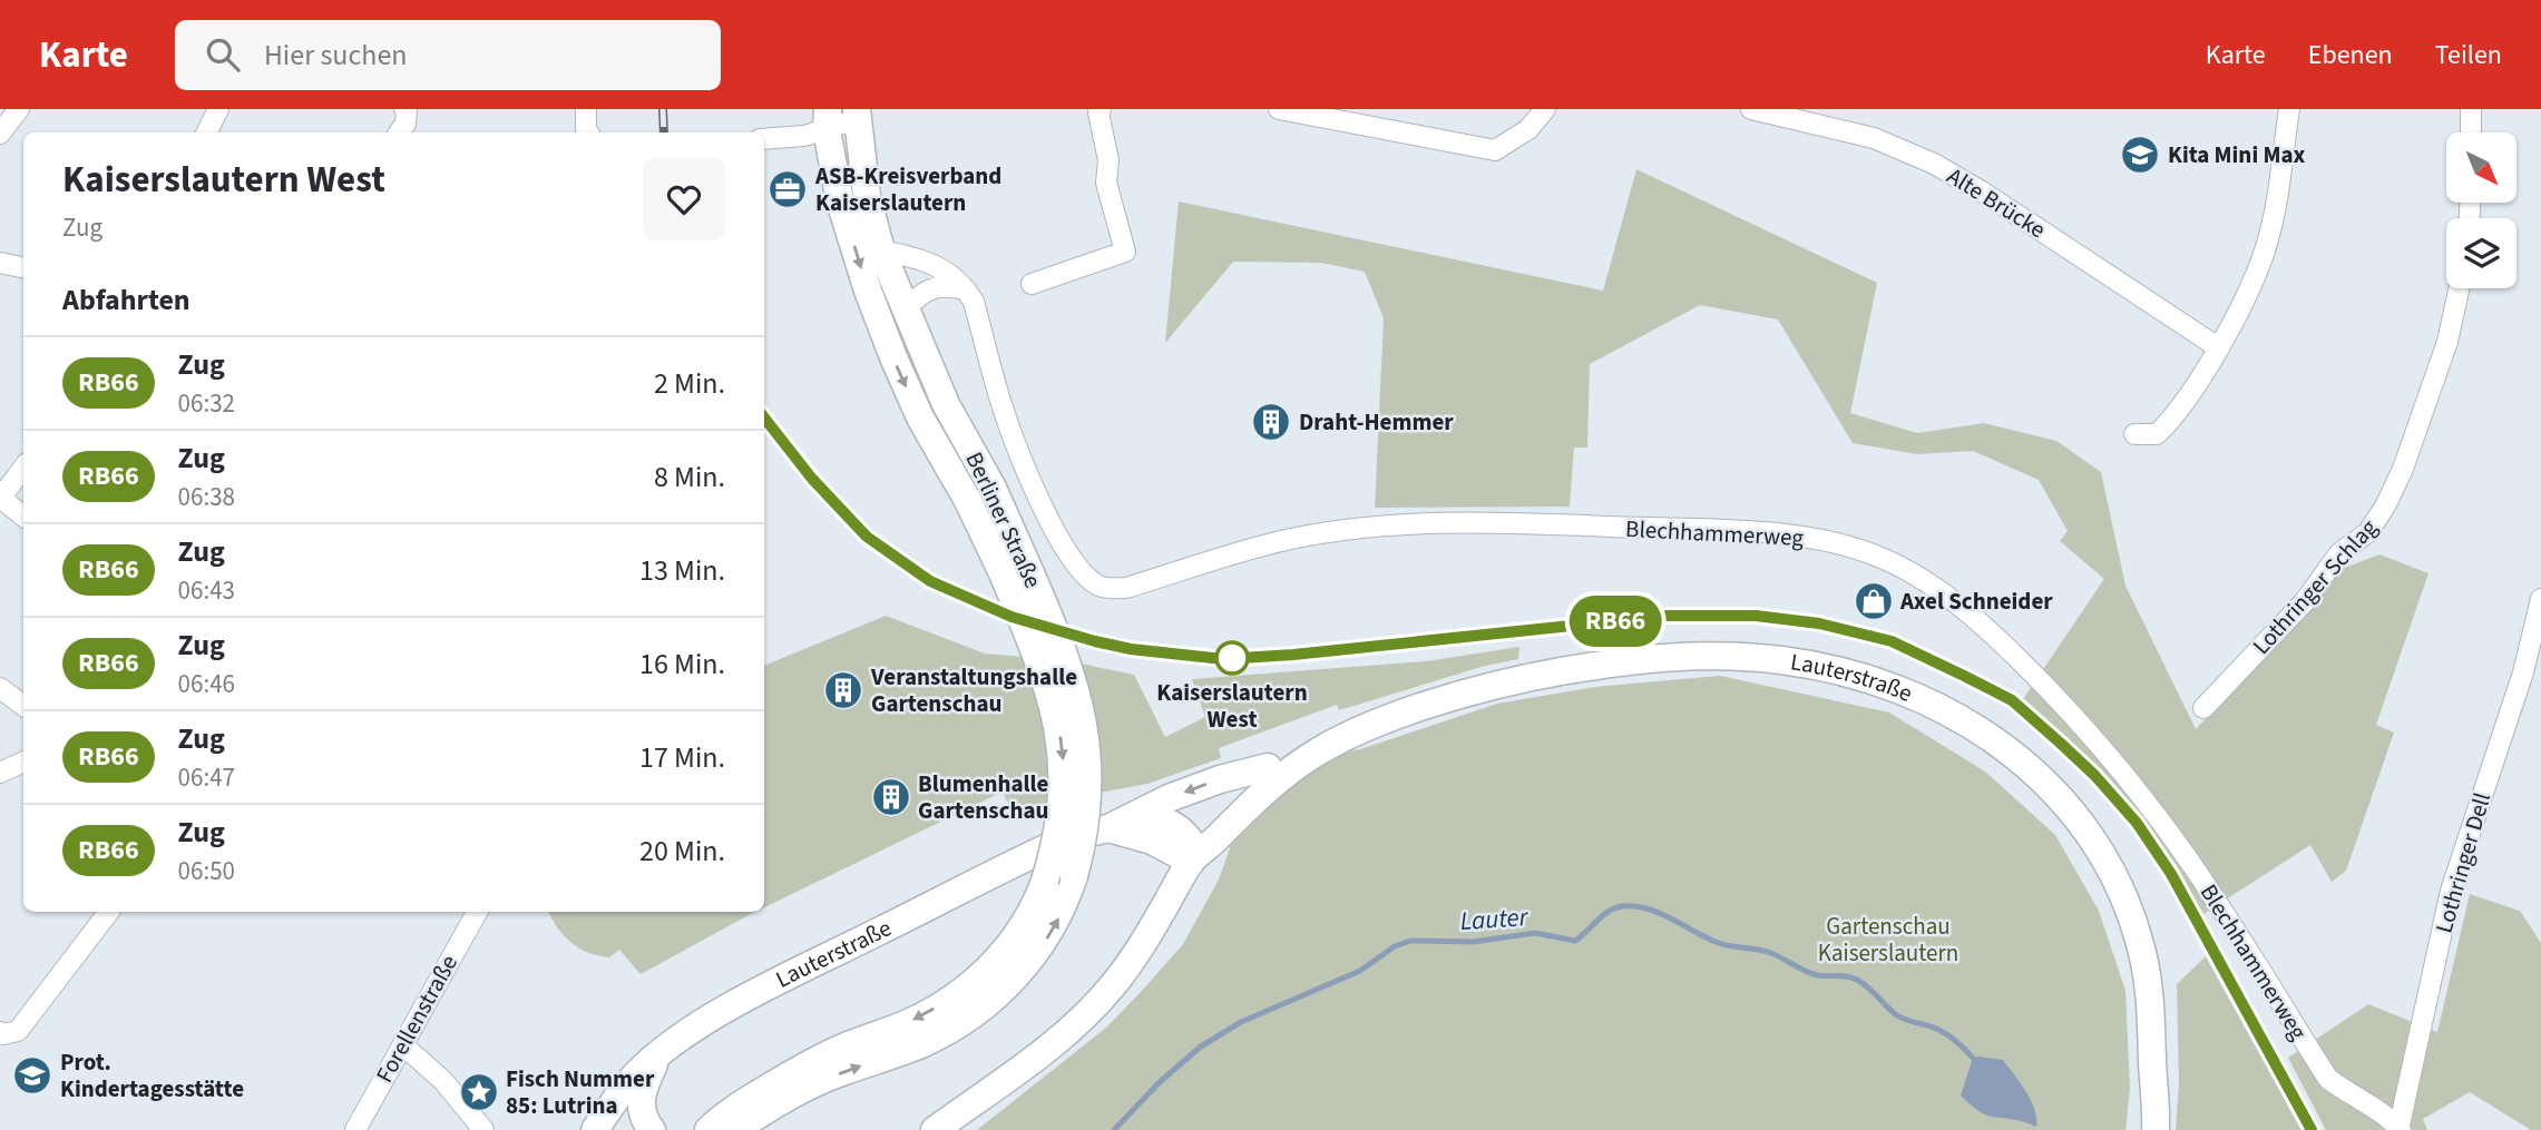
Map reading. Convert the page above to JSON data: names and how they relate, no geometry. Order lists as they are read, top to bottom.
{
  "streets": {
    "main road": ["Berliner Straße", "Lauterstraße"],
    "street": [
      "Alte Brücke",
      "Blechhammerweg",
      "Lothringer Schlag",
      "Lothringer Dell",
      "Forellenstraße"
    ]
  },
  "crossings": [
    ["Blechhammerweg", "Lothringer Dell"]
  ],
  "water": ["Lauter"],
  "parks": ["Gartenschau Kaiserslautern"],
  "places": {
    "school or university": ["Kita Mini Max", "Prot. Kindertagesstätte"],
    "office": ["ASB-Kreisverband Kaiserslautern"],
    "building": ["Draht-Hemmer", "Veranstaltungshalle Gartenschau", "Blumenhalle Gartenschau"],
    "shop": ["Axel Schneider"],
    "other": ["Kaiserslautern West"],
    "place": ["Fisch Nummer 85: Lutrina"]
  },
  "north": "bottom right",
  "page": {
    "header": "Karte",
    "search": "Hier suchen",
    "nav": ["Karte", "Ebenen", "Teilen"],
    "on_map": "RB66",
    "heading": [
      ["Kaiserslautern West", "Zug"],
      "Abfahrten"
    ],
    "list": [
      {
        "mark": "RB66",
        "name": "Zug",
        "note": "06:32",
        "value": "2 Min."
      },
      {
        "mark": "RB66",
        "name": "Zug",
        "note": "06:38",
        "value": "8 Min."
      },
      {
        "mark": "RB66",
        "name": "Zug",
        "note": "06:43",
        "value": "13 Min."
      },
      {
        "mark": "RB66",
        "name": "Zug",
        "note": "06:46",
        "value": "16 Min."
      },
      {
        "mark": "RB66",
        "name": "Zug",
        "note": "06:47",
        "value": "17 Min."
      },
      {
        "mark": "RB66",
        "name": "Zug",
        "note": "06:50",
        "value": "20 Min."
      }
    ]
  }
}
